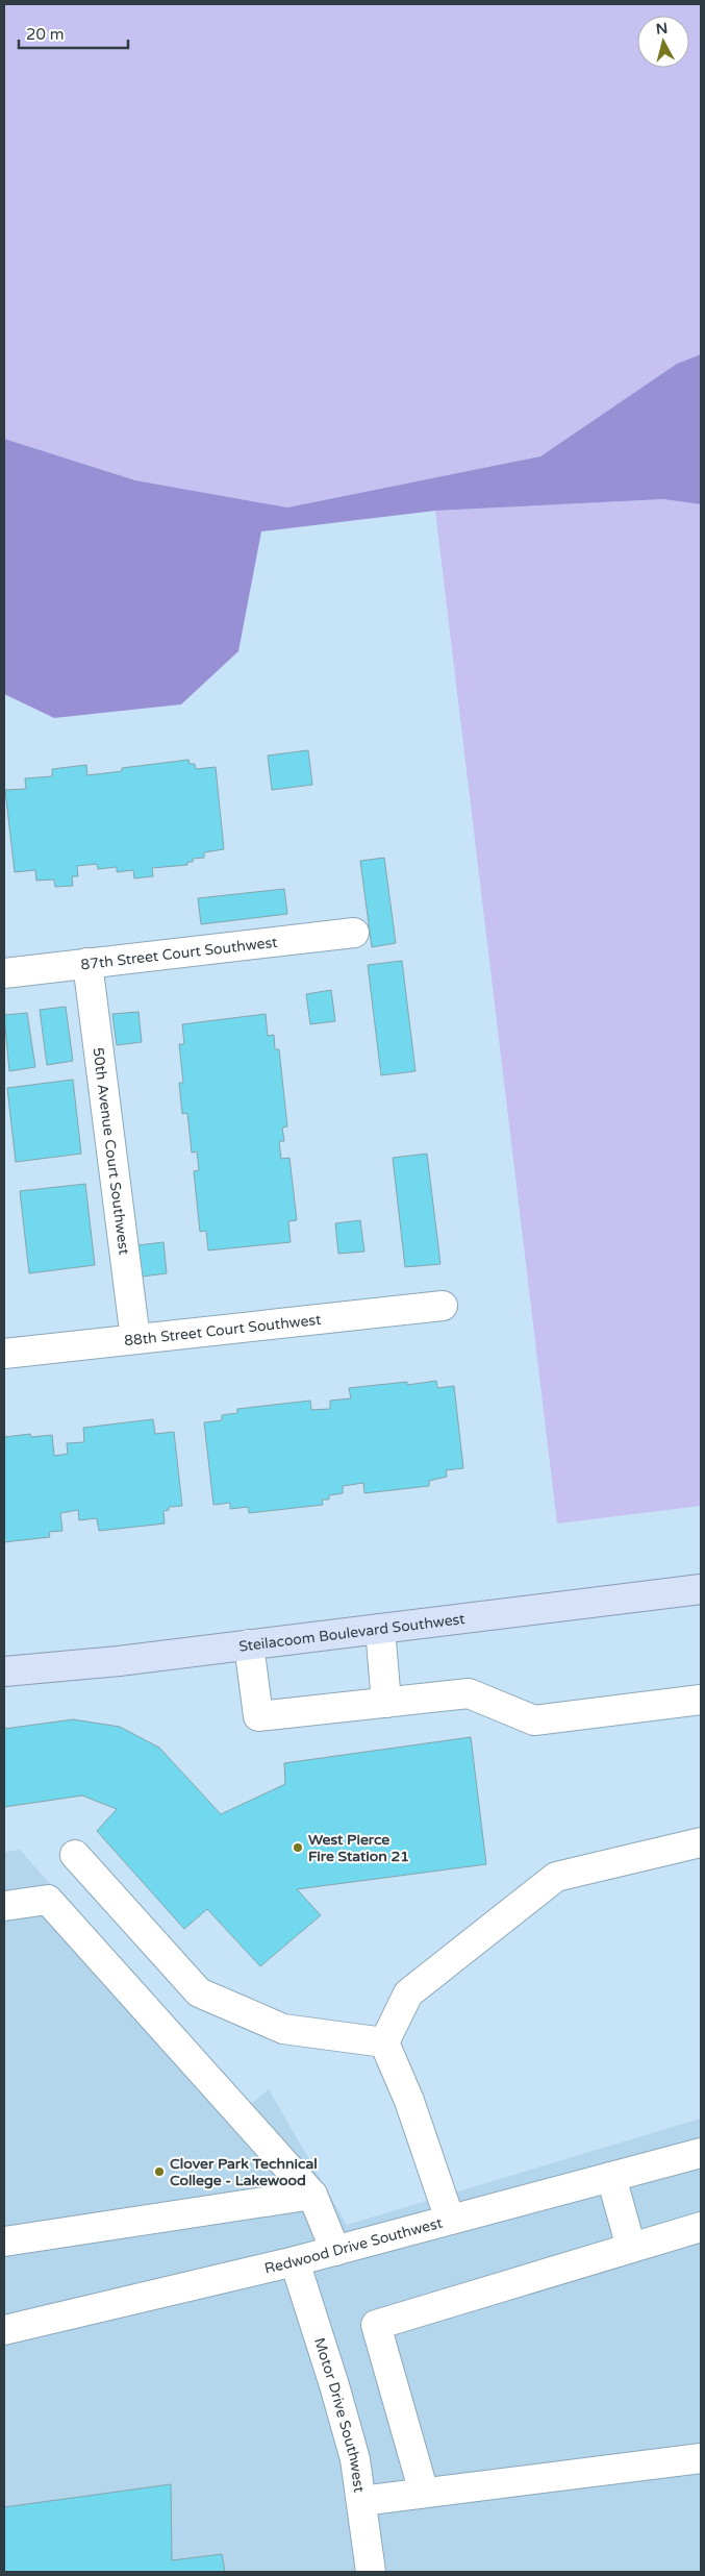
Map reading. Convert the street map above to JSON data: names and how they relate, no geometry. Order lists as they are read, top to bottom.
{
  "streets": {
    "main road": ["Steilacoom Boulevard Southwest"],
    "street": [
      "87th Street Court Southwest",
      "50th Avenue Court Southwest",
      "88th Street Court Southwest",
      "Redwood Drive Southwest",
      "Motor Drive Southwest"
    ]
  },
  "crossings": [
    ["87th Street Court Southwest", "50th Avenue Court Southwest"],
    ["50th Avenue Court Southwest", "88th Street Court Southwest"],
    ["Redwood Drive Southwest", "Motor Drive Southwest"]
  ],
  "places": ["West Pierce Fire Station 21", "Clover Park Technical College - Lakewood"],
  "scale_bar": "20 m",
  "north": "top"
}
